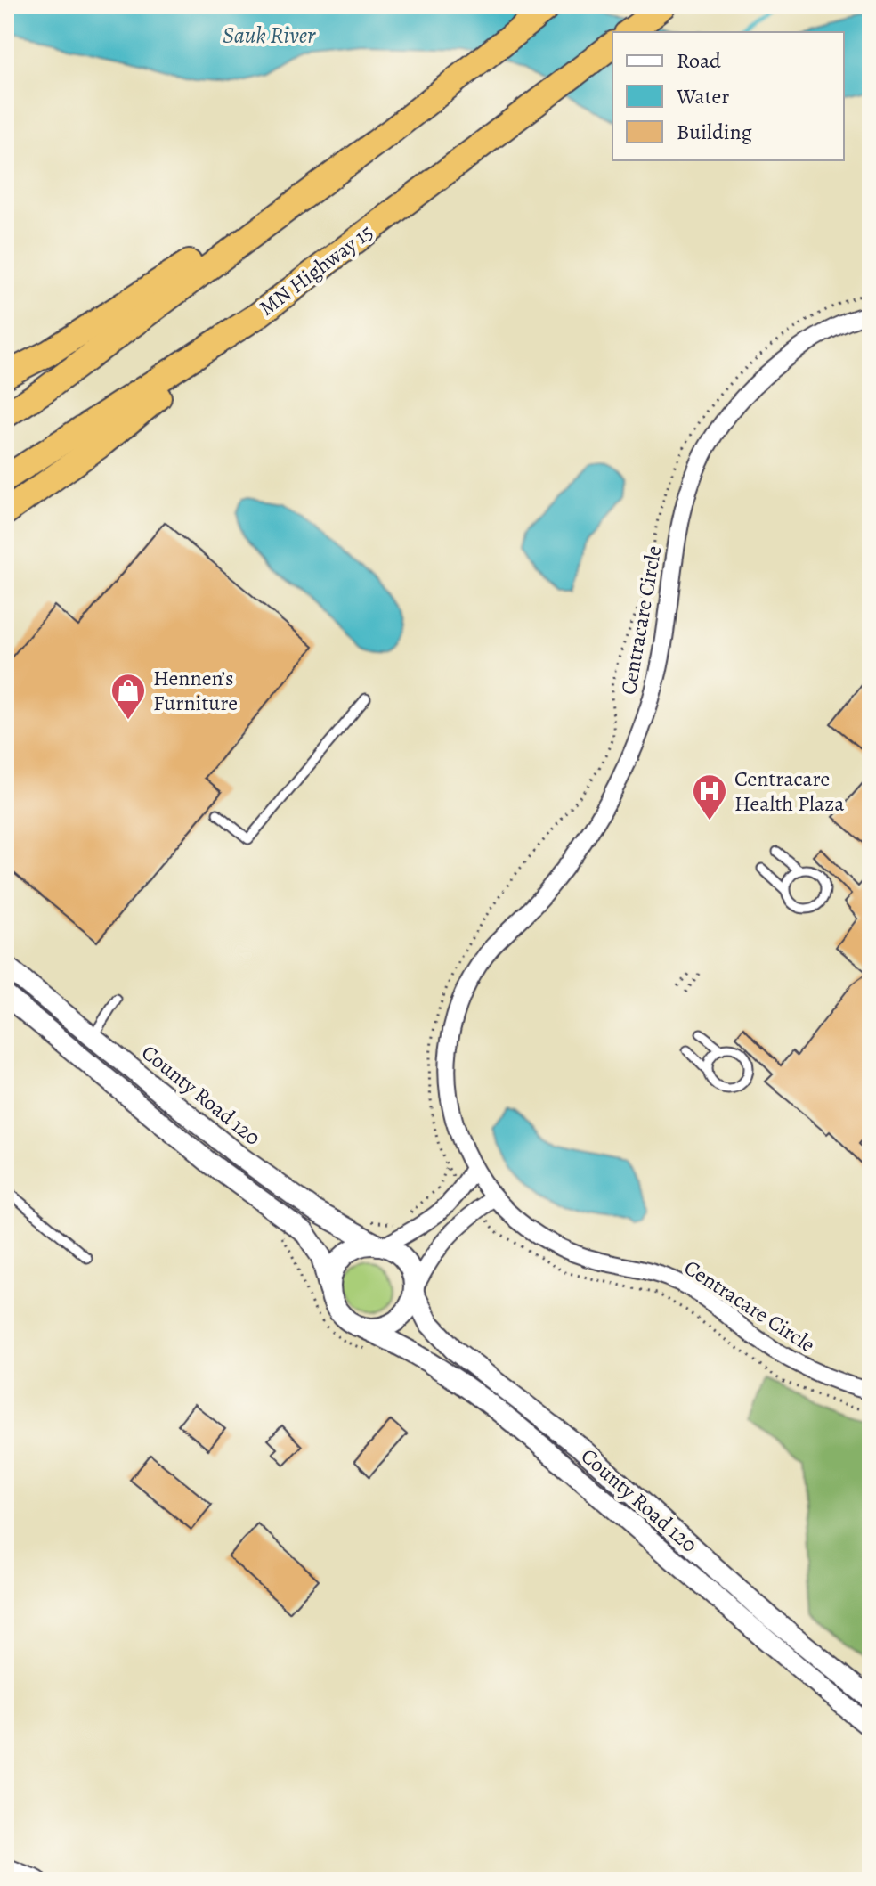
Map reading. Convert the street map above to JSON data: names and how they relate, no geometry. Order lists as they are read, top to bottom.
{
  "streets": {
    "highway": ["MN Highway 15"],
    "street": ["Centracare Circle", "County Road 120"]
  },
  "water": ["Sauk River"],
  "places": {
    "shop": ["Hennen’s Furniture"],
    "hospital": ["Centracare Health Plaza"]
  },
  "legend": ["Road", "Water", "Building"]
}
